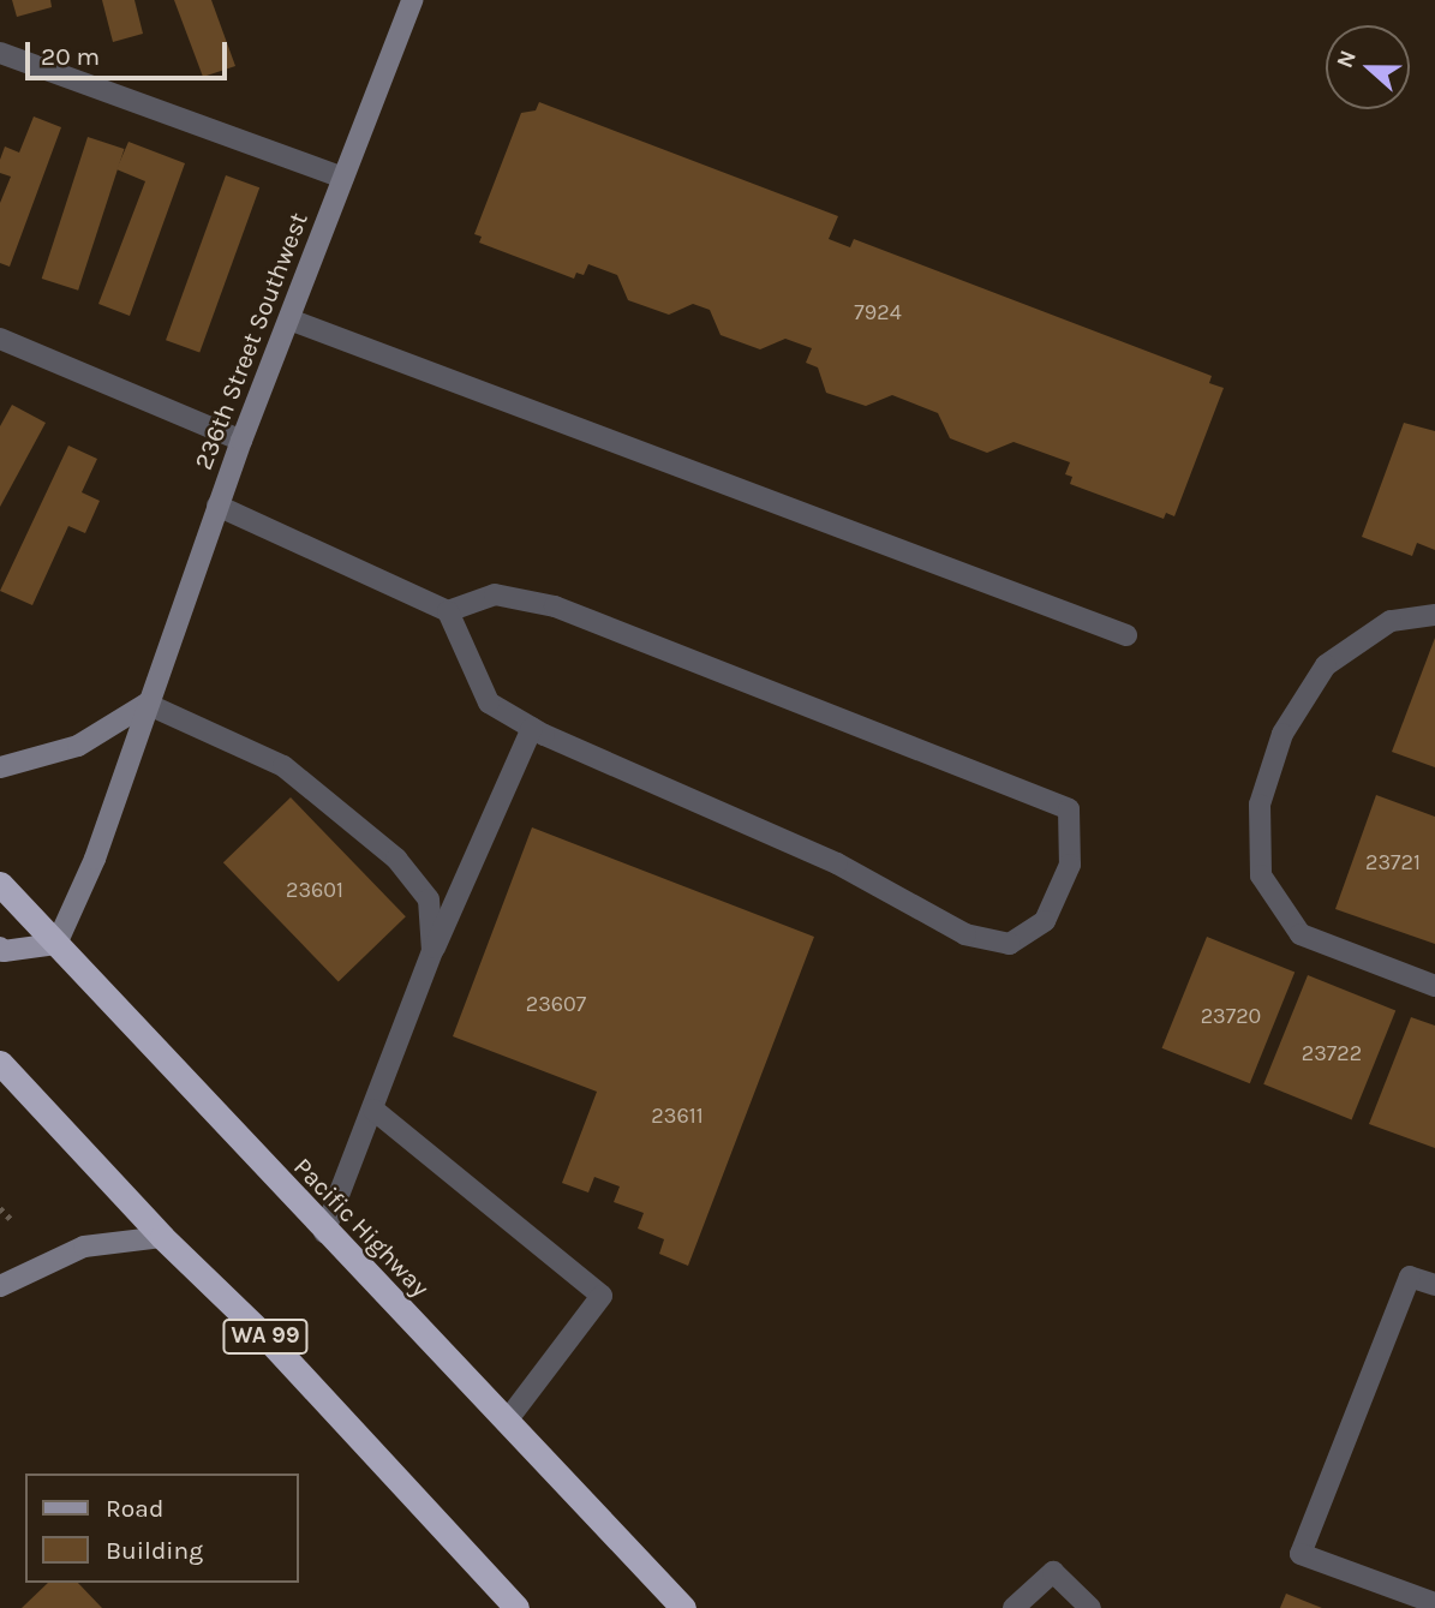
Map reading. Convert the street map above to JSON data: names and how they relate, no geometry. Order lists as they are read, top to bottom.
{
  "streets": {
    "highway": ["Pacific Highway", "WA 99"],
    "street": ["236th Street Southwest"]
  },
  "crossings": [
    ["236th Street Southwest", "Pacific Highway"]
  ],
  "house_numbers": [
    "7924",
    "23721",
    "23601",
    "23607",
    "23720",
    "23722",
    "23611"
  ],
  "legend": ["Road", "Building"],
  "scale_bar": "20 m",
  "north": "left"
}
